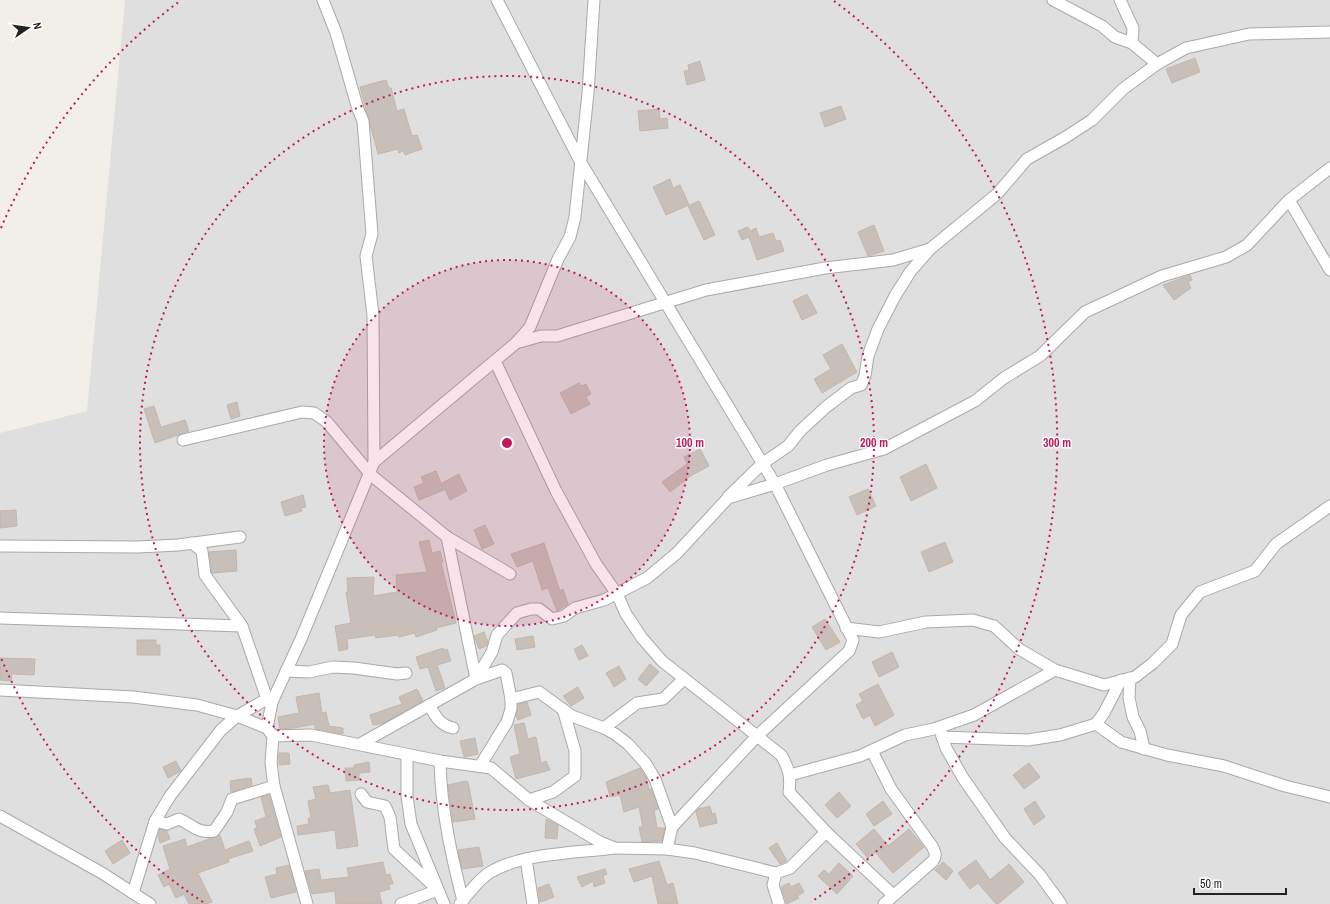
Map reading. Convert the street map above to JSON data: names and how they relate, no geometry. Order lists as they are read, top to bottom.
{
  "scale_bar": "50 m",
  "north": "right",
  "rings": ["100 m", "200 m", "300 m"]
}
